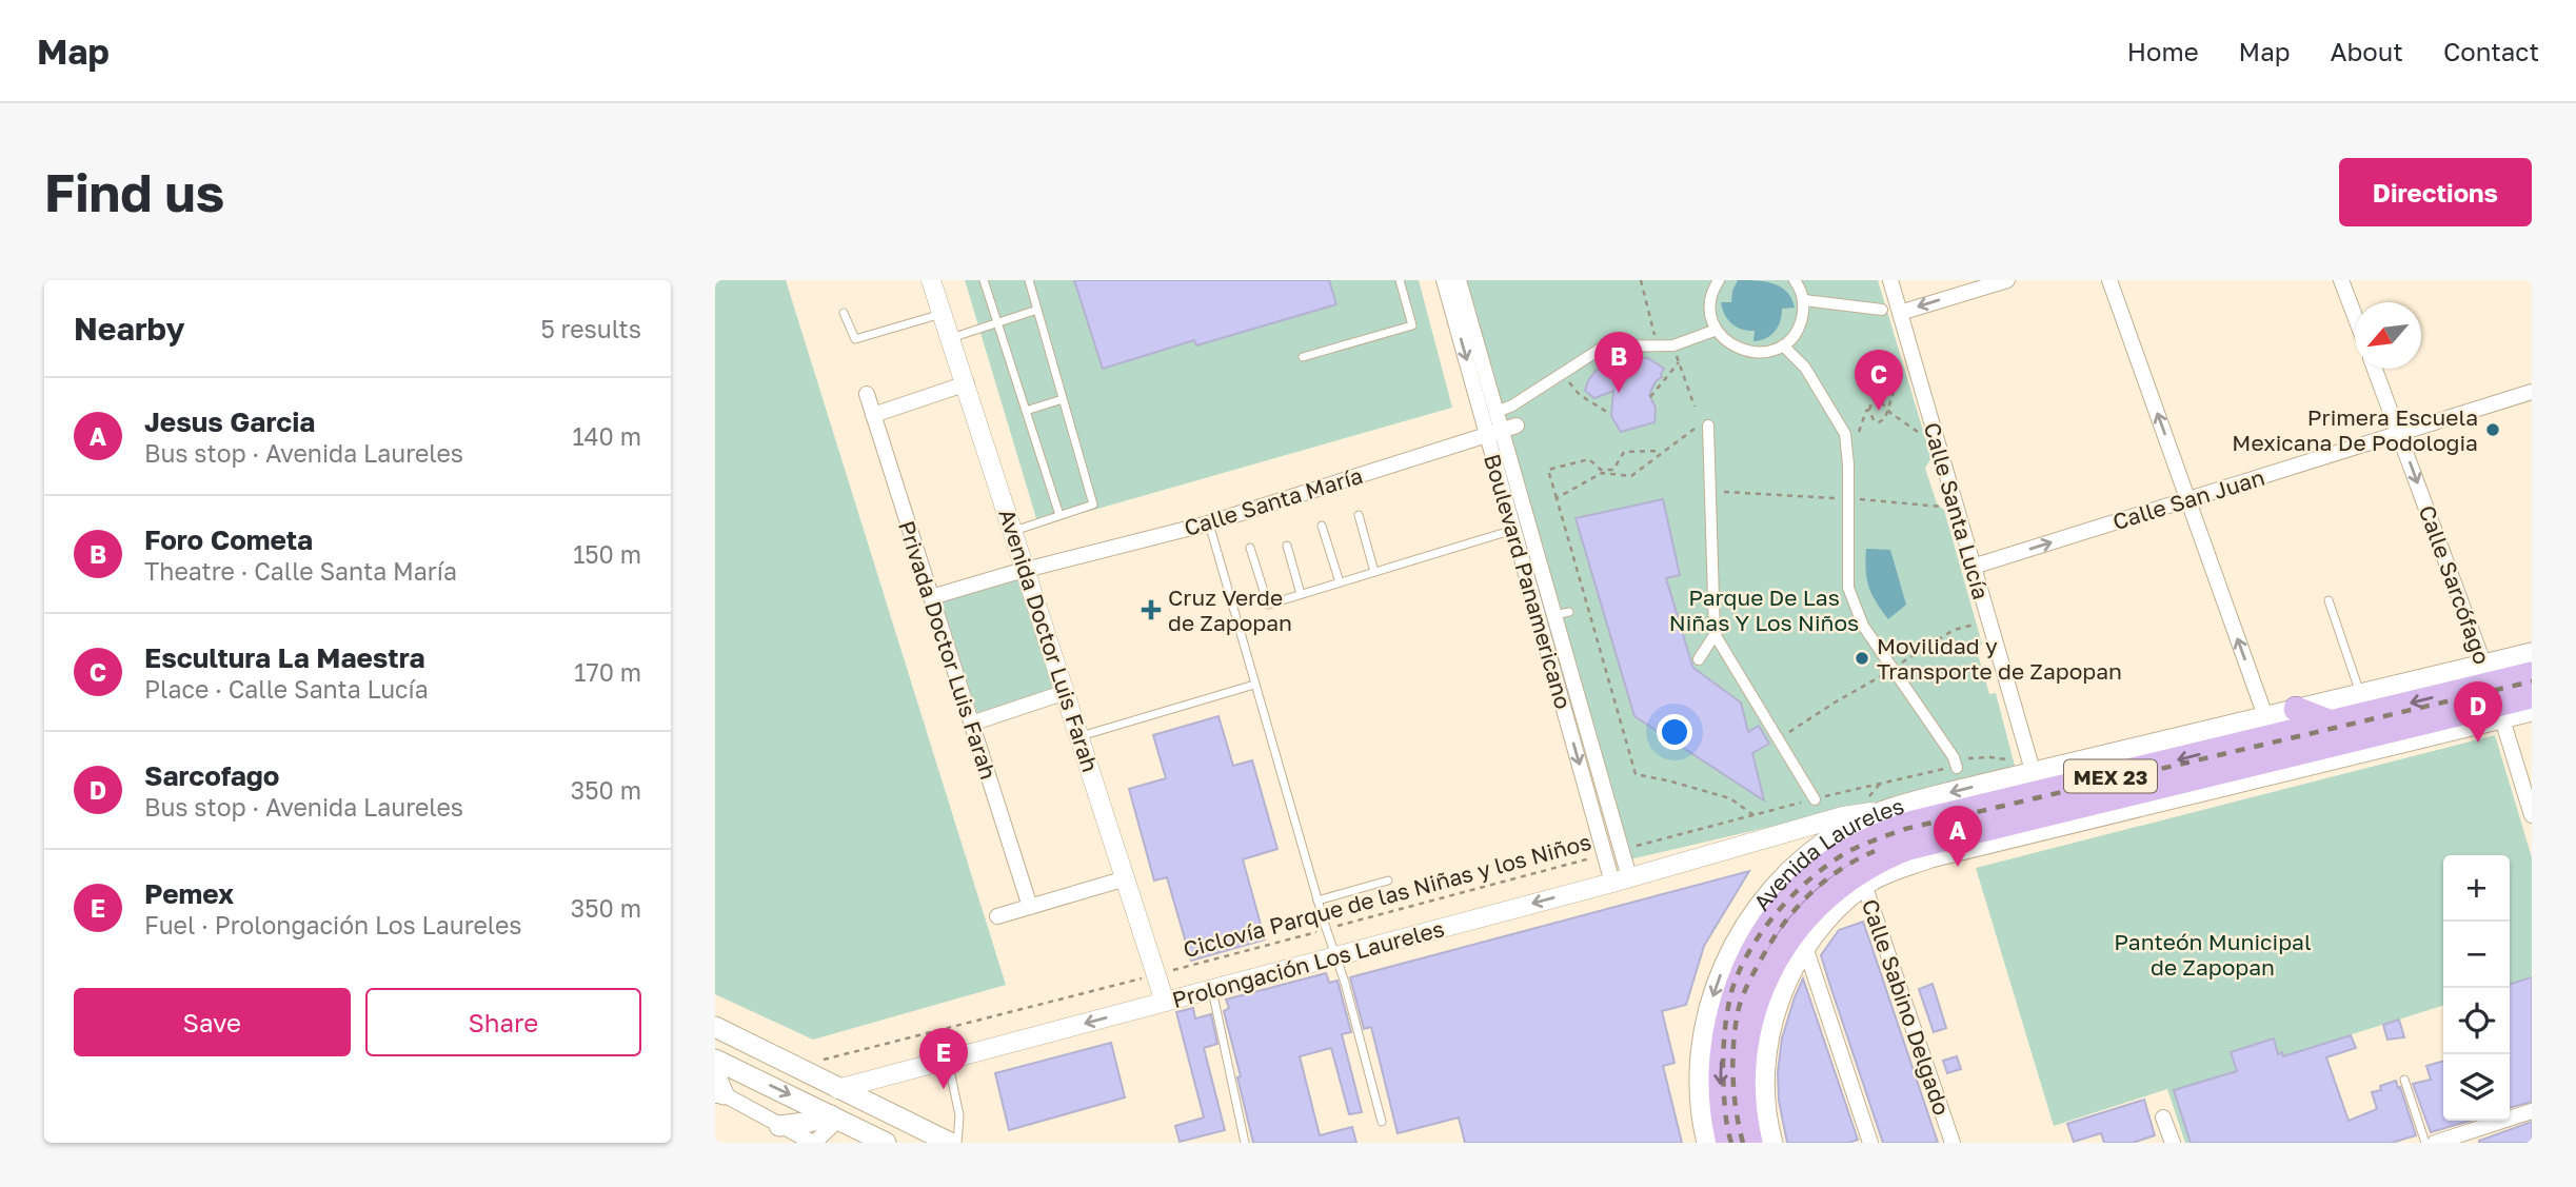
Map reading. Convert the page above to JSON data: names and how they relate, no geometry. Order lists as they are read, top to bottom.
{
  "streets": {
    "main road": ["MEX 23", "Avenida Laureles"],
    "street": [
      "Calle San Juan",
      "Calle Santa María",
      "Calle Santa Lucía",
      "Boulevard Panamericano",
      "Calle Sarcófago",
      "Avenida Doctor Luis Farah",
      "Privada Doctor Luis Farah",
      "Prolongación Los Laureles",
      "Calle Sabino Delgado"
    ],
    "path": ["Ciclovía Parque de las Niñas y los Niños"]
  },
  "crossings": [
    ["Calle San Juan", "Calle Santa Lucía"],
    ["Calle San Juan", "Calle Sarcófago"],
    ["Calle Santa María", "Boulevard Panamericano"],
    ["Calle Santa María", "Avenida Doctor Luis Farah"],
    ["Calle Santa María", "Privada Doctor Luis Farah"],
    ["Calle Santa Lucía", "Avenida Laureles"],
    ["Boulevard Panamericano", "Ciclovía Parque de las Niñas y los Niños"],
    ["Boulevard Panamericano", "Prolongación Los Laureles"],
    ["Calle Sarcófago", "Avenida Laureles"],
    ["Avenida Doctor Luis Farah", "Ciclovía Parque de las Niñas y los Niños"],
    ["Avenida Doctor Luis Farah", "Prolongación Los Laureles"],
    ["Avenida Laureles", "Prolongación Los Laureles"],
    ["Avenida Laureles", "Calle Sabino Delgado"]
  ],
  "one_way": ["Calle San Juan", "Calle Sarcófago", "Prolongación Los Laureles"],
  "parks": ["Parque De Las Niñas Y Los Niños", "Panteón Municipal de Zapopan"],
  "places": {
    "other": ["Primera Escuela Mexicana De Podologia", "Movilidad y Transporte de Zapopan"],
    "health": ["Cruz Verde de Zapopan"]
  },
  "north": "bottom left",
  "page": {
    "header": "Map",
    "nav": [
      "Home",
      "Map",
      "About",
      "Contact"
    ],
    "buttons": [
      "Directions",
      ["Save", "Share"]
    ],
    "title": "Find us",
    "heading": ["Nearby", "5 results"],
    "pins": [
      "B",
      "C",
      "D",
      "A",
      "E"
    ],
    "list": [
      {
        "mark": "A",
        "name": "Jesus Garcia",
        "note": "Bus stop · Avenida Laureles",
        "value": "140 m"
      },
      {
        "mark": "B",
        "name": "Foro Cometa",
        "note": "Theatre · Calle Santa María",
        "value": "150 m"
      },
      {
        "mark": "C",
        "name": "Escultura La Maestra",
        "note": "Place · Calle Santa Lucía",
        "value": "170 m"
      },
      {
        "mark": "D",
        "name": "Sarcofago",
        "note": "Bus stop · Avenida Laureles",
        "value": "350 m"
      },
      {
        "mark": "E",
        "name": "Pemex",
        "note": "Fuel · Prolongación Los Laureles",
        "value": "350 m"
      }
    ],
    "map_buttons": ["+", "−"]
  }
}
